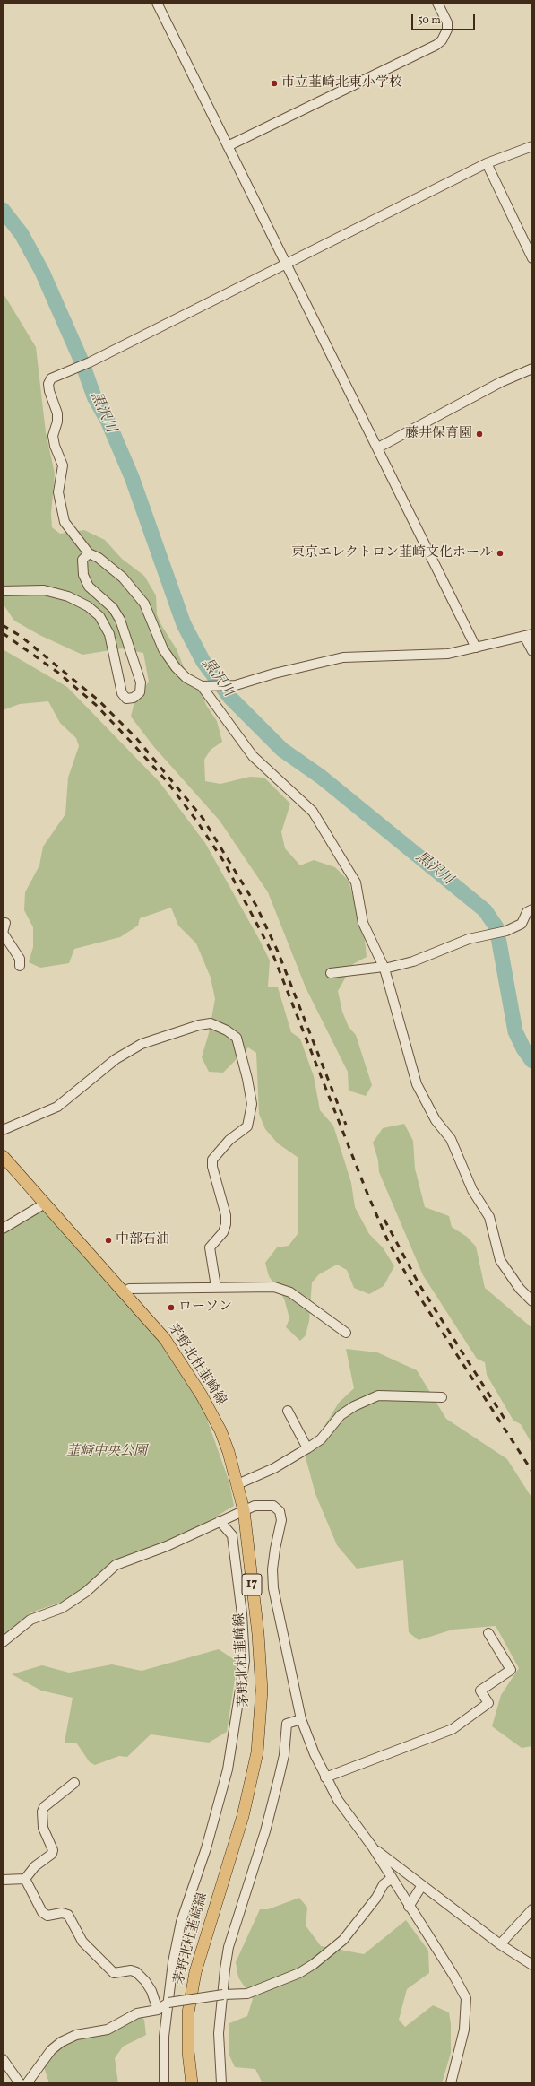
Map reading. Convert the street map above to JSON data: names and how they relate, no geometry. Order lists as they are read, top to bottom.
{
  "streets": {
    "main road": ["茅野北杜韮崎線", "17"]
  },
  "water": ["黒沢川"],
  "parks": ["韮崎中央公園"],
  "places": [
    "市立韮崎北東小学校",
    "藤井保育園",
    "東京エレクトロン韮崎文化ホール",
    "中部石油",
    "ローソン"
  ],
  "scale_bar": "50 m"
}
